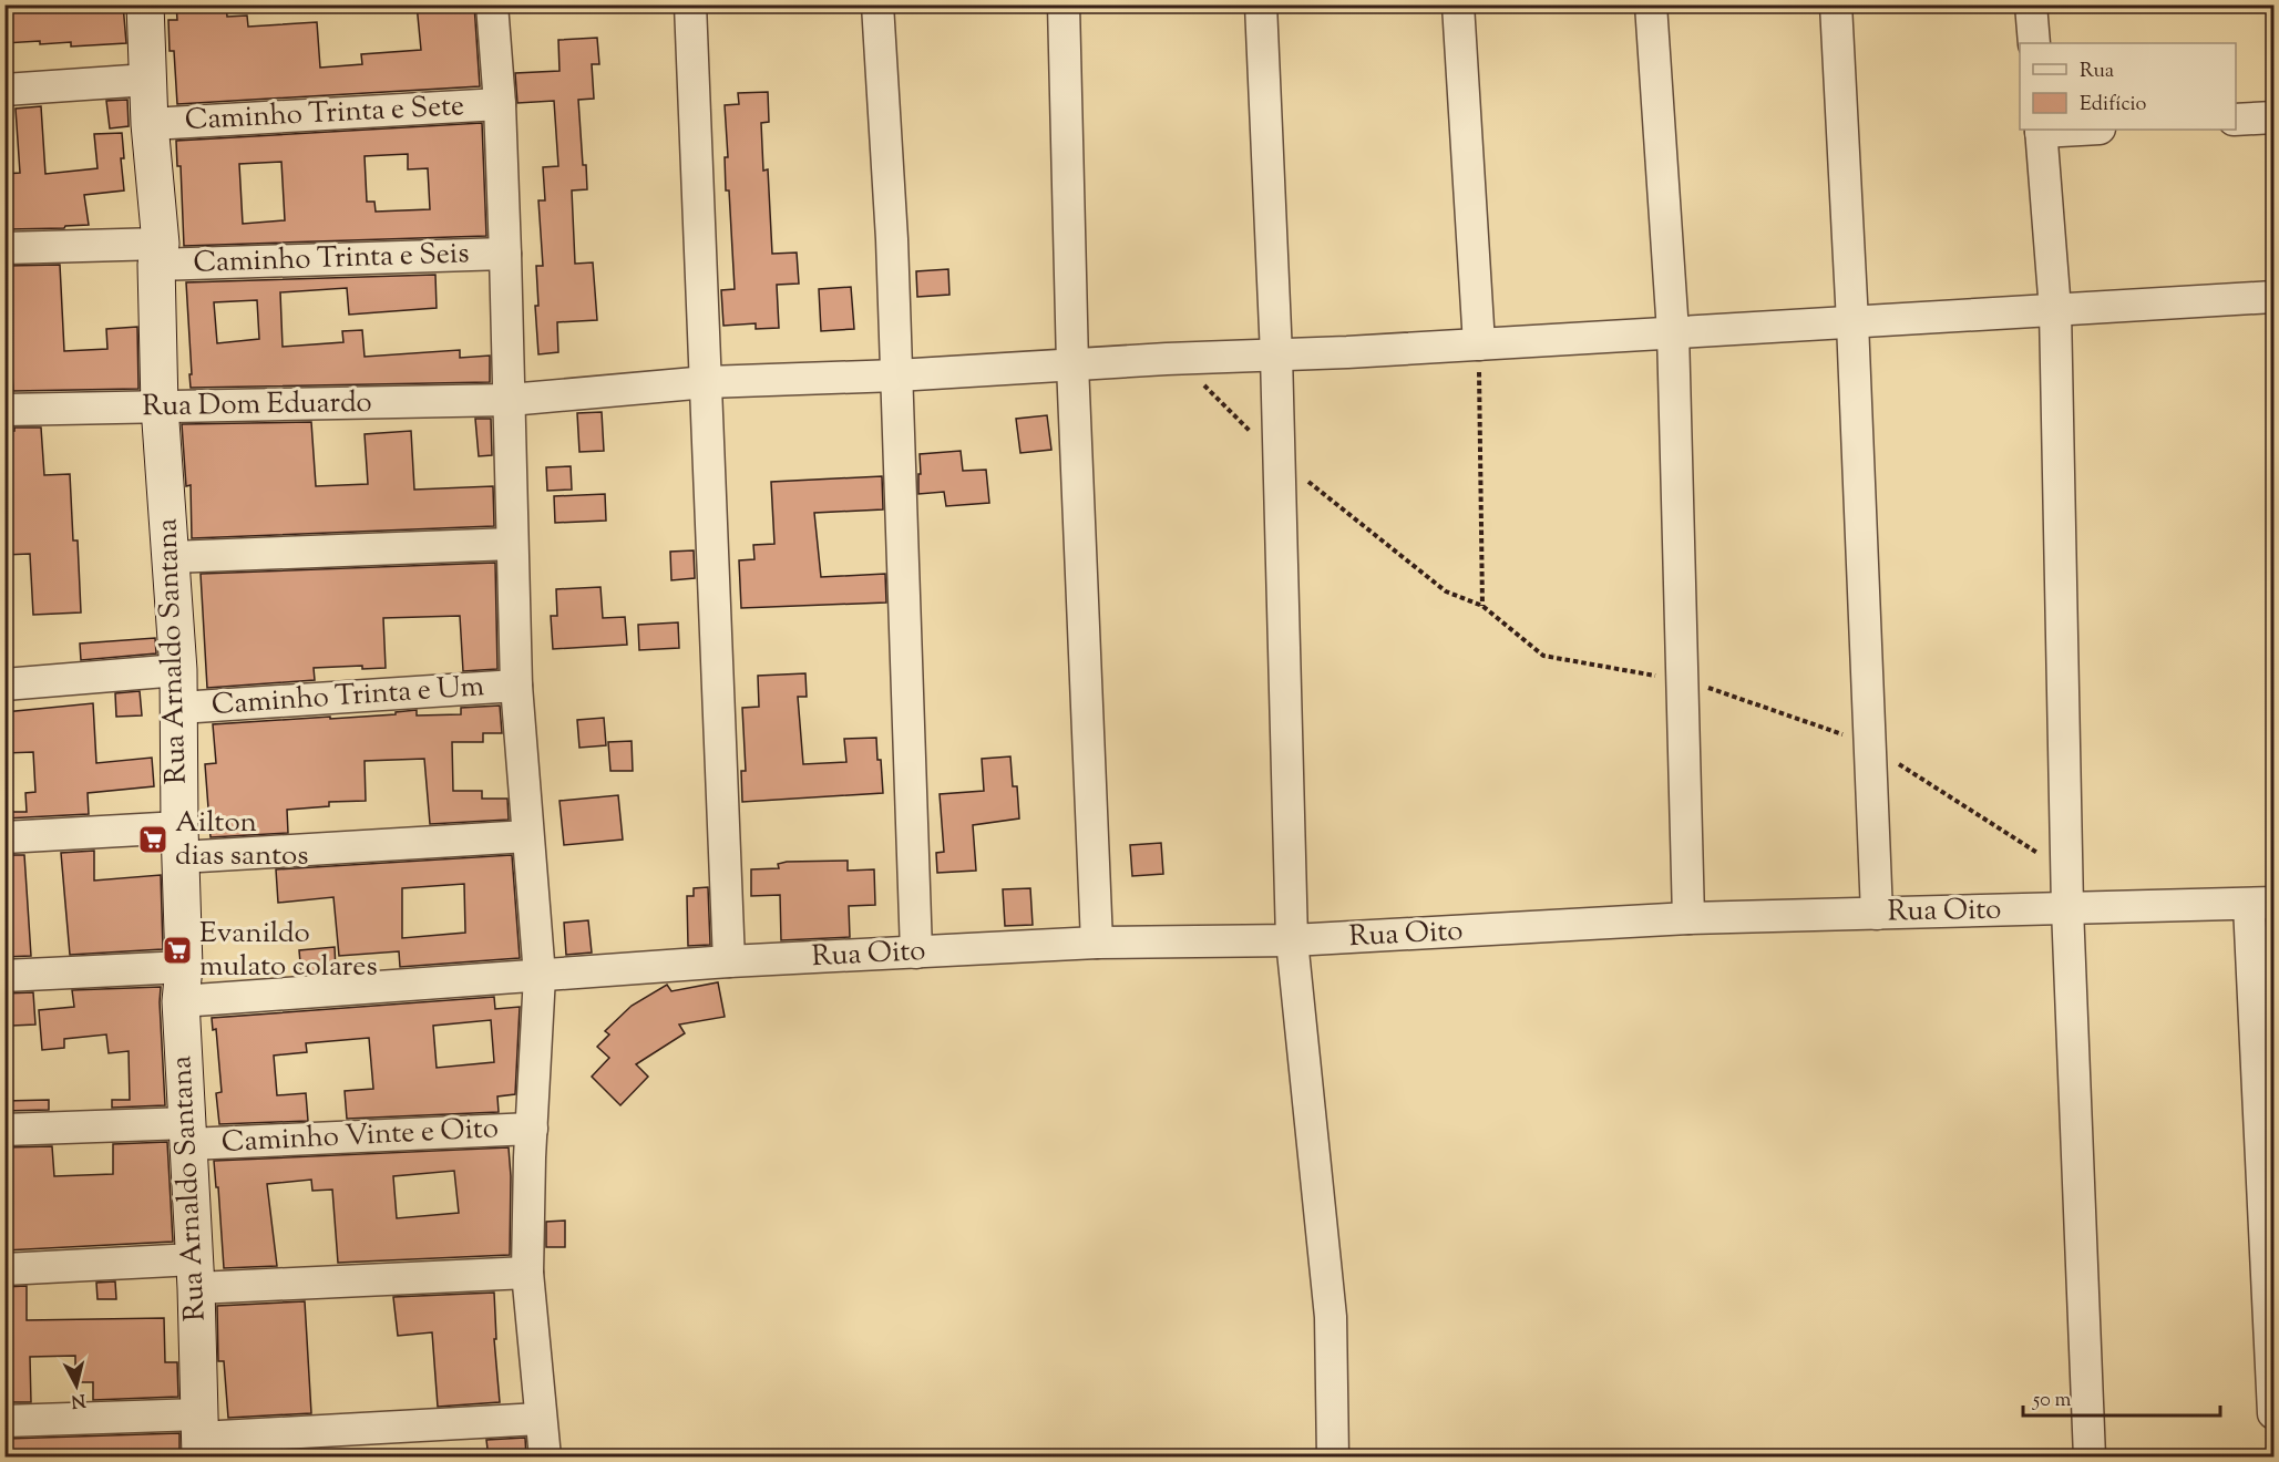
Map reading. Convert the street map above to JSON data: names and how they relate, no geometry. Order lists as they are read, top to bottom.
{
  "streets": {
    "street": [
      "Caminho Trinta e Sete",
      "Caminho Trinta e Seis",
      "Rua Dom Eduardo",
      "Rua Arnaldo Santana",
      "Caminho Trinta e Um",
      "Rua Oito",
      "Caminho Vinte e Oito"
    ]
  },
  "crossings": [
    ["Caminho Trinta e Sete", "Rua Arnaldo Santana"],
    ["Caminho Trinta e Seis", "Rua Arnaldo Santana"],
    ["Rua Dom Eduardo", "Rua Arnaldo Santana"],
    ["Rua Arnaldo Santana", "Caminho Trinta e Um"],
    ["Rua Arnaldo Santana", "Rua Oito"],
    ["Rua Arnaldo Santana", "Caminho Vinte e Oito"]
  ],
  "places": {
    "supermarket": ["Ailton dias santos", "Evanildo mulato colares"]
  },
  "legend": ["Rua", "Edifício"],
  "scale_bar": "50 m",
  "north": "bottom"
}
